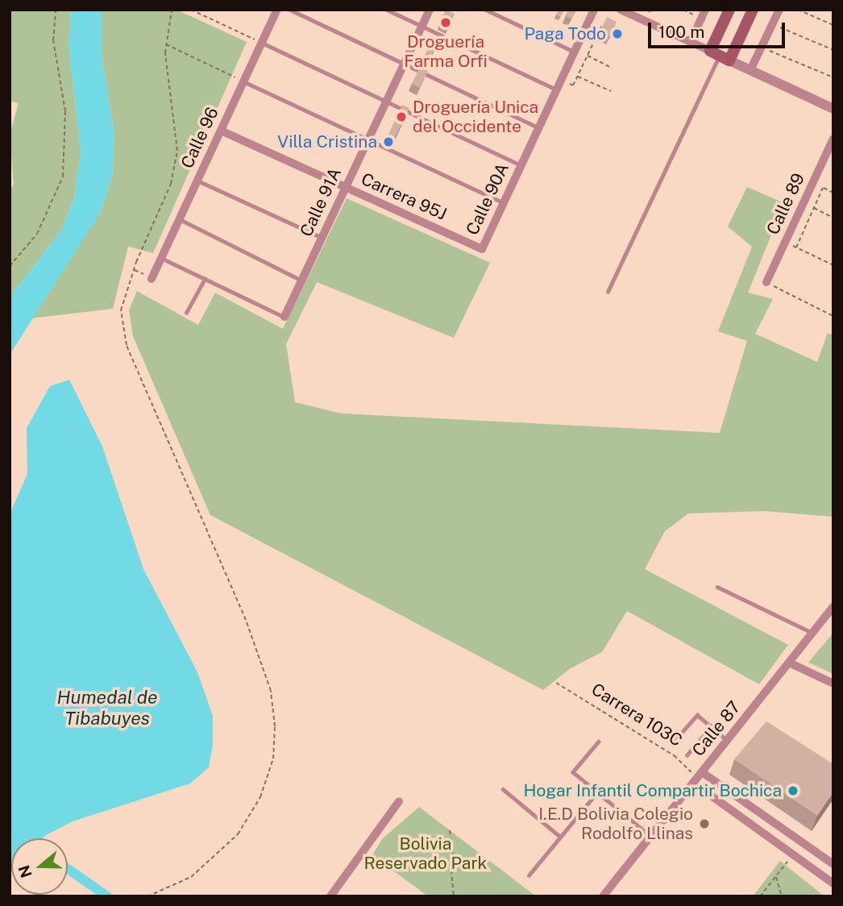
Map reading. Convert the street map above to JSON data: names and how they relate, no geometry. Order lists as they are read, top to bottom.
{
  "streets": {
    "street": [
      "Calle 96",
      "Carrera 95J",
      "Calle 90A",
      "Calle 91A",
      "Calle 89",
      "Calle 87"
    ],
    "path": ["Carrera 103C"]
  },
  "crossings": [
    ["Calle 96", "Carrera 95J"],
    ["Carrera 95J", "Calle 90A"],
    ["Carrera 95J", "Calle 91A"],
    ["Carrera 103C", "Calle 87"]
  ],
  "water": ["Humedal de Tibabuyes"],
  "parks": ["Bolivia Reservado Park"],
  "places": [
    "Droguería Farma Orfi",
    "Paga Todo",
    "Droguería Unica del Occidente",
    "Villa Cristina",
    "Hogar Infantil Compartir Bochica",
    "I.E.D Bolivia Colegio Rodolfo Llinas"
  ],
  "scale_bar": "100 m",
  "north": "left"
}
